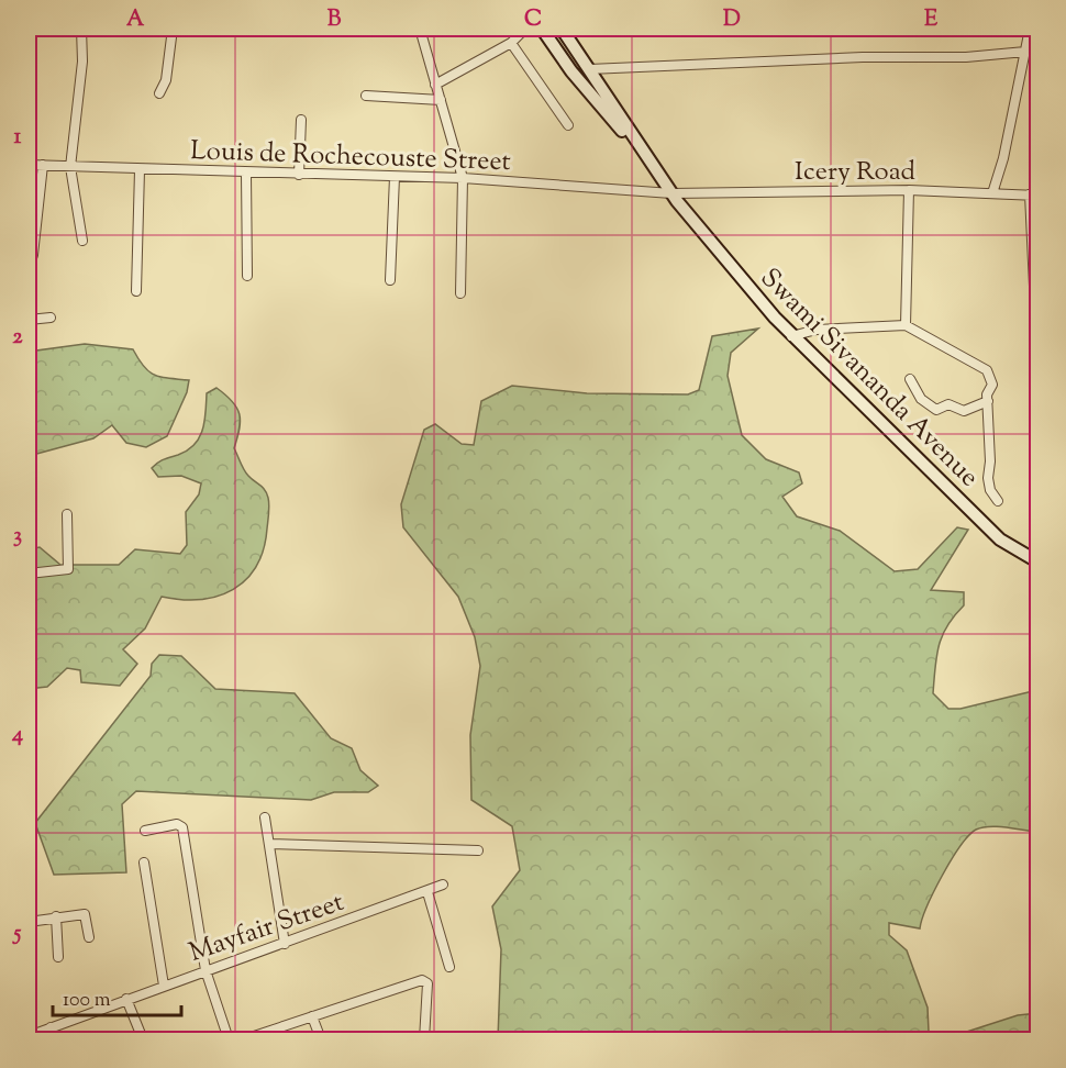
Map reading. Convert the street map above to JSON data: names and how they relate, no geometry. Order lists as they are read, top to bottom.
{
  "streets": {
    "street": [
      "Louis de Rochecouste Street",
      "Icery Road",
      "Swami Sivananda Avenue",
      "Mayfair Street"
    ]
  },
  "crossings": [
    ["Louis de Rochecouste Street", "Icery Road"],
    ["Louis de Rochecouste Street", "Swami Sivananda Avenue"],
    ["Icery Road", "Swami Sivananda Avenue"]
  ],
  "scale_bar": "100 m",
  "grid": {
    "columns": [
      "A",
      "B",
      "C",
      "D",
      "E"
    ],
    "rows": [
      "1",
      "2",
      "3",
      "4",
      "5"
    ]
  }
}
